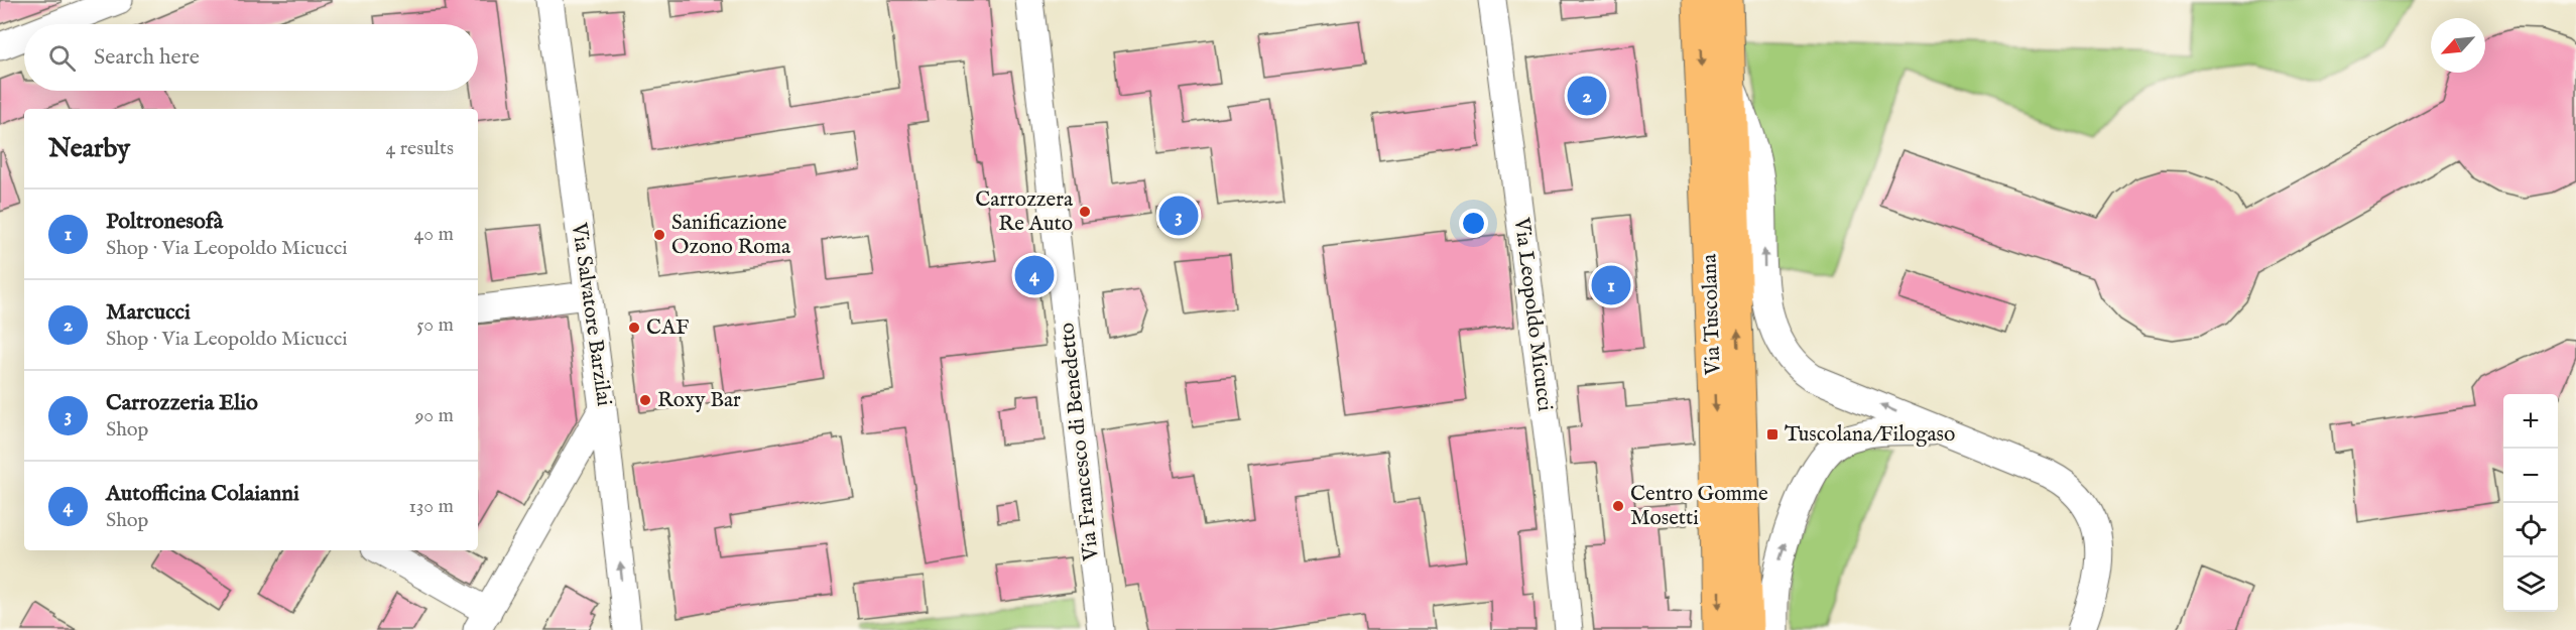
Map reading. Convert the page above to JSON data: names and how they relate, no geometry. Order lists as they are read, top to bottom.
{
  "streets": {
    "main road": ["Via Tuscolana"],
    "street": ["Via Salvatore Barzilai", "Via Leopoldo Micucci", "Via Francesco di Benedetto"]
  },
  "one_way": ["Via Salvatore Barzilai"],
  "places": {
    "other": [
      "Carrozzera Re Auto",
      "Sanificazione Ozono Roma",
      "CAF",
      "Roxy Bar",
      "Centro Gomme Mosetti"
    ],
    "transit": ["Tuscolana/Filogaso"]
  },
  "north": "bottom left",
  "page": {
    "search": "Search here",
    "pins": [
      "2",
      "3",
      "4",
      "1"
    ],
    "heading": ["Nearby", "4 results"],
    "list": [
      {
        "mark": "1",
        "name": "Poltronesofà",
        "note": "Shop · Via Leopoldo Micucci",
        "value": "40 m"
      },
      {
        "mark": "2",
        "name": "Marcucci",
        "note": "Shop · Via Leopoldo Micucci",
        "value": "50 m"
      },
      {
        "mark": "3",
        "name": "Carrozzeria Elio",
        "note": "Shop",
        "value": "90 m"
      },
      {
        "mark": "4",
        "name": "Autofficina Colaianni",
        "note": "Shop",
        "value": "130 m"
      }
    ],
    "map_buttons": ["+", "−"]
  }
}
